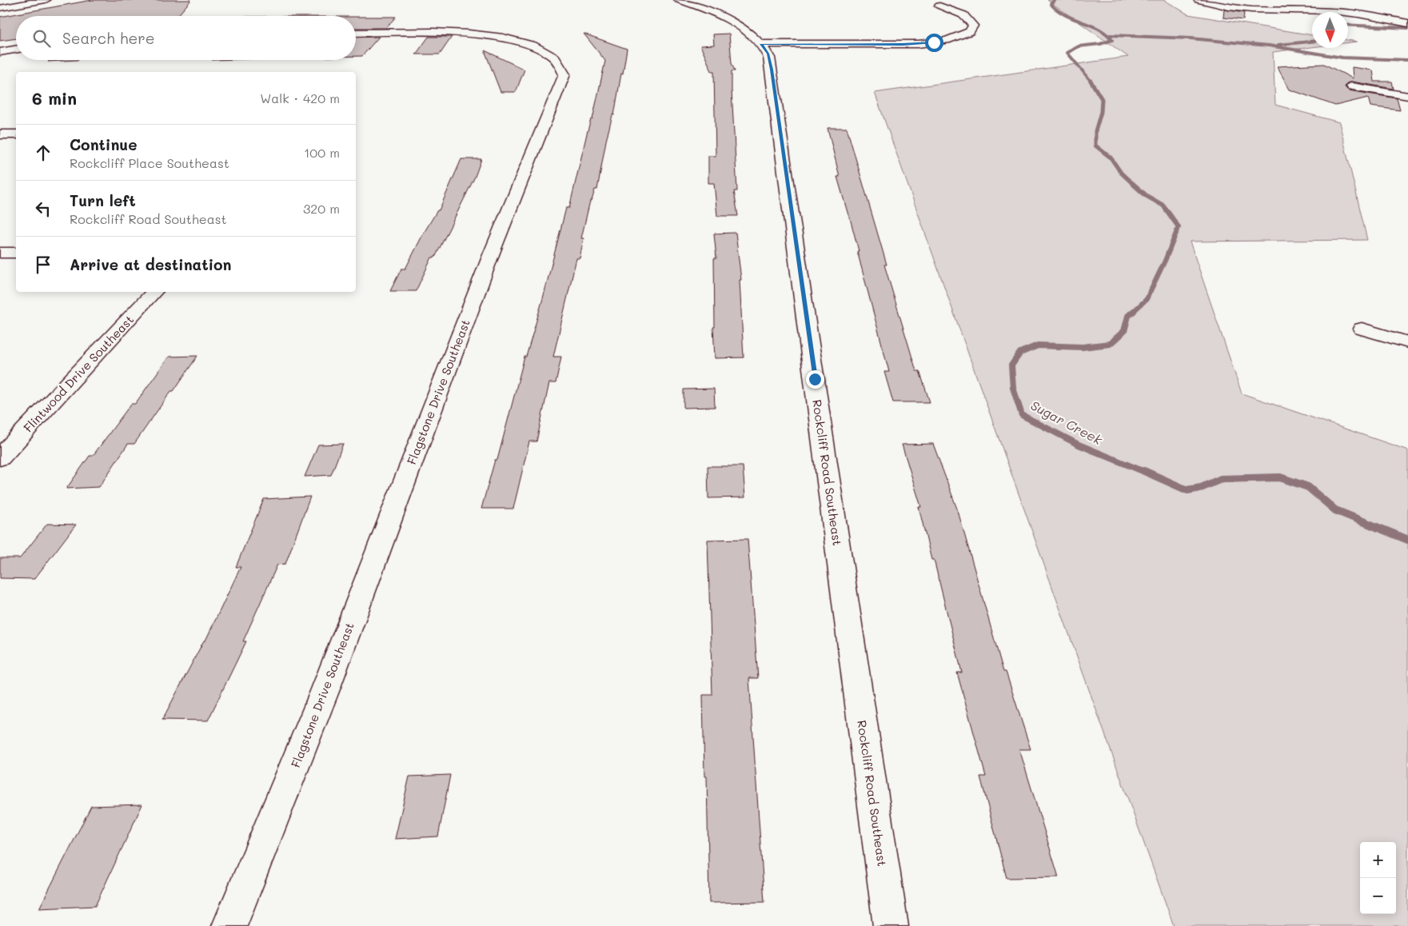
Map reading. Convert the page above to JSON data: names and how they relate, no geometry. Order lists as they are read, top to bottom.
{
  "streets": {
    "street": ["Flintwood Drive Southeast", "Flagstone Drive Southeast", "Rockcliff Road Southeast"]
  },
  "water": ["Sugar Creek"],
  "north": "bottom",
  "page": {
    "search": "Search here",
    "heading": ["6 min", "Walk · 420 m"],
    "list": [
      ["Continue", "Rockcliff Place Southeast", "100 m"],
      ["Turn left", "Rockcliff Road Southeast", "320 m"],
      "Arrive at destination"
    ],
    "map_buttons": ["+", "−"]
  }
}
